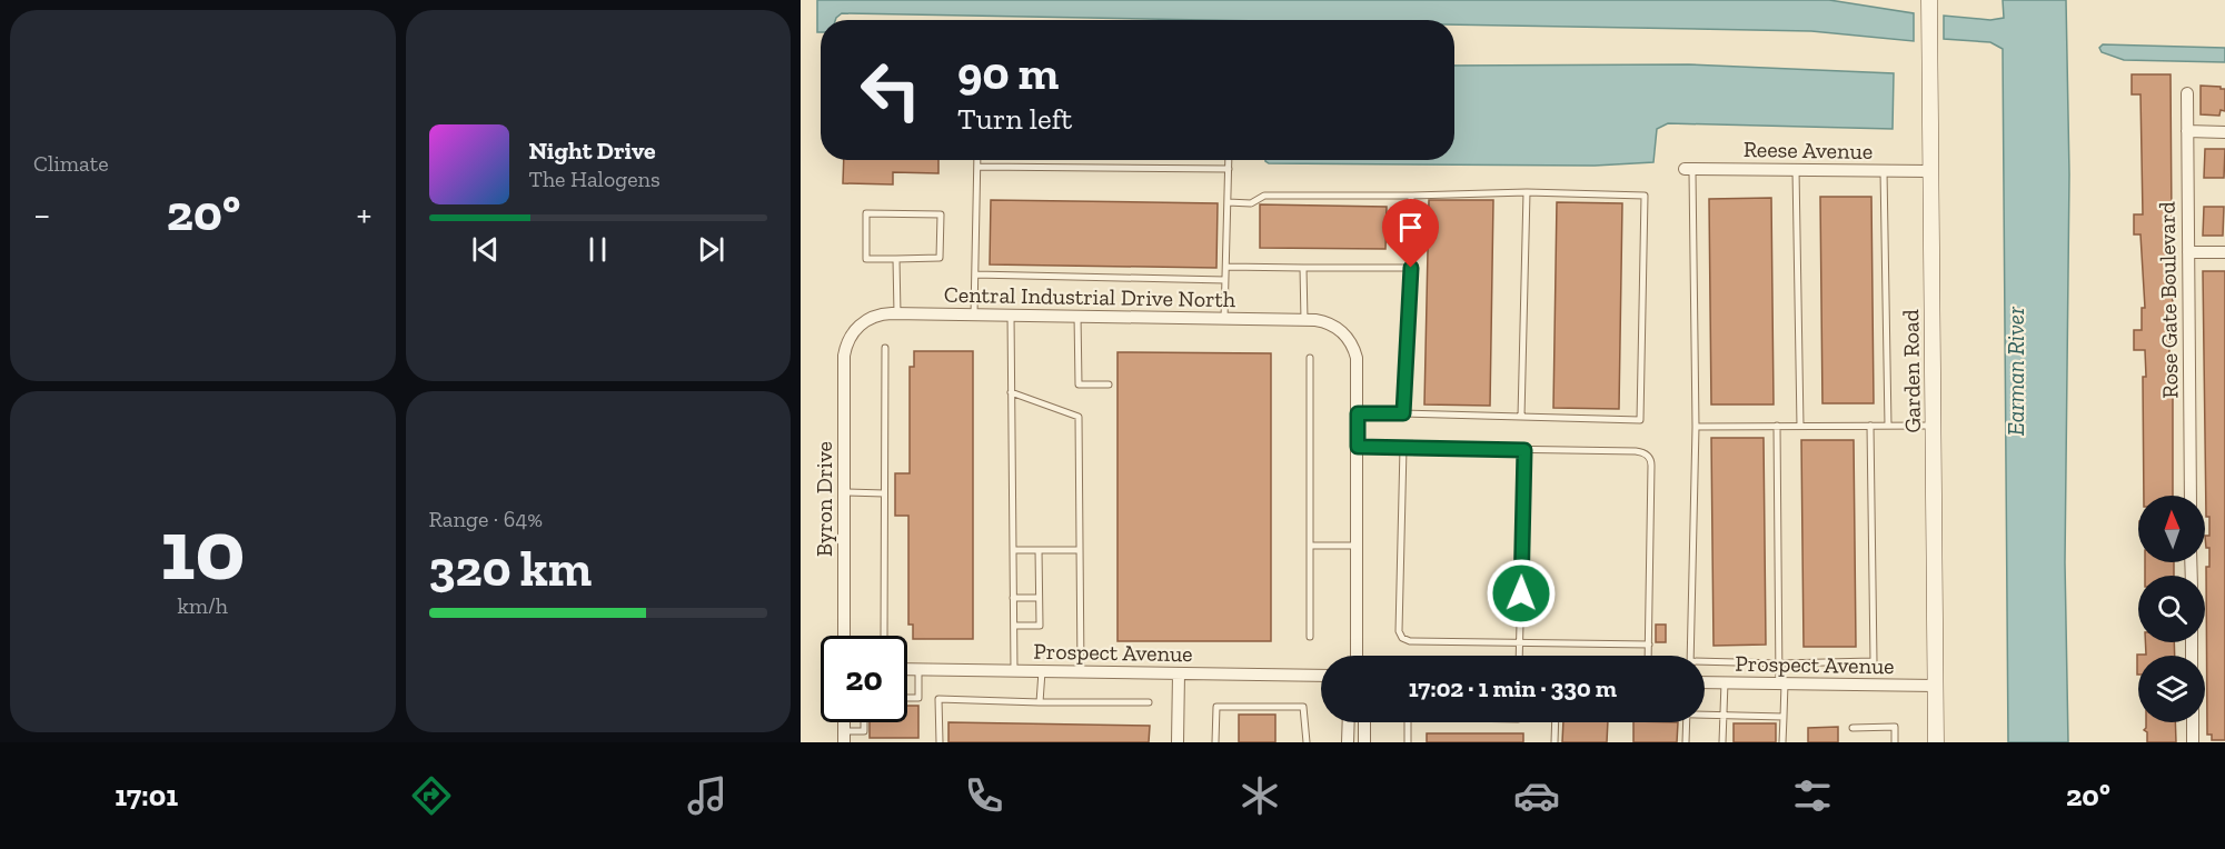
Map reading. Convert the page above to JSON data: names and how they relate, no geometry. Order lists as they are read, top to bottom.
{
  "streets": {
    "street": [
      "Reese Avenue",
      "Central Industrial Drive North",
      "Rose Gate Boulevard",
      "Garden Road",
      "Byron Drive",
      "Prospect Avenue"
    ]
  },
  "crossings": [
    ["Reese Avenue", "Garden Road"],
    ["Central Industrial Drive North", "Byron Drive"],
    ["Garden Road", "Prospect Avenue"]
  ],
  "water": ["Earman River"],
  "north": "top",
  "page": {
    "tile": [
      "Climate",
      ["10", "km/h"],
      ["Range · 64%", "320 km"]
    ],
    "turn": ["90 m", "Turn left"],
    "song": ["Night Drive", "The Halogens"],
    "heat": ["−", "20°", "+"],
    "limit": "20",
    "trip": "17:02 · 1 min · 330 m",
    "tabs": ["17:01", "20°"]
  }
}
